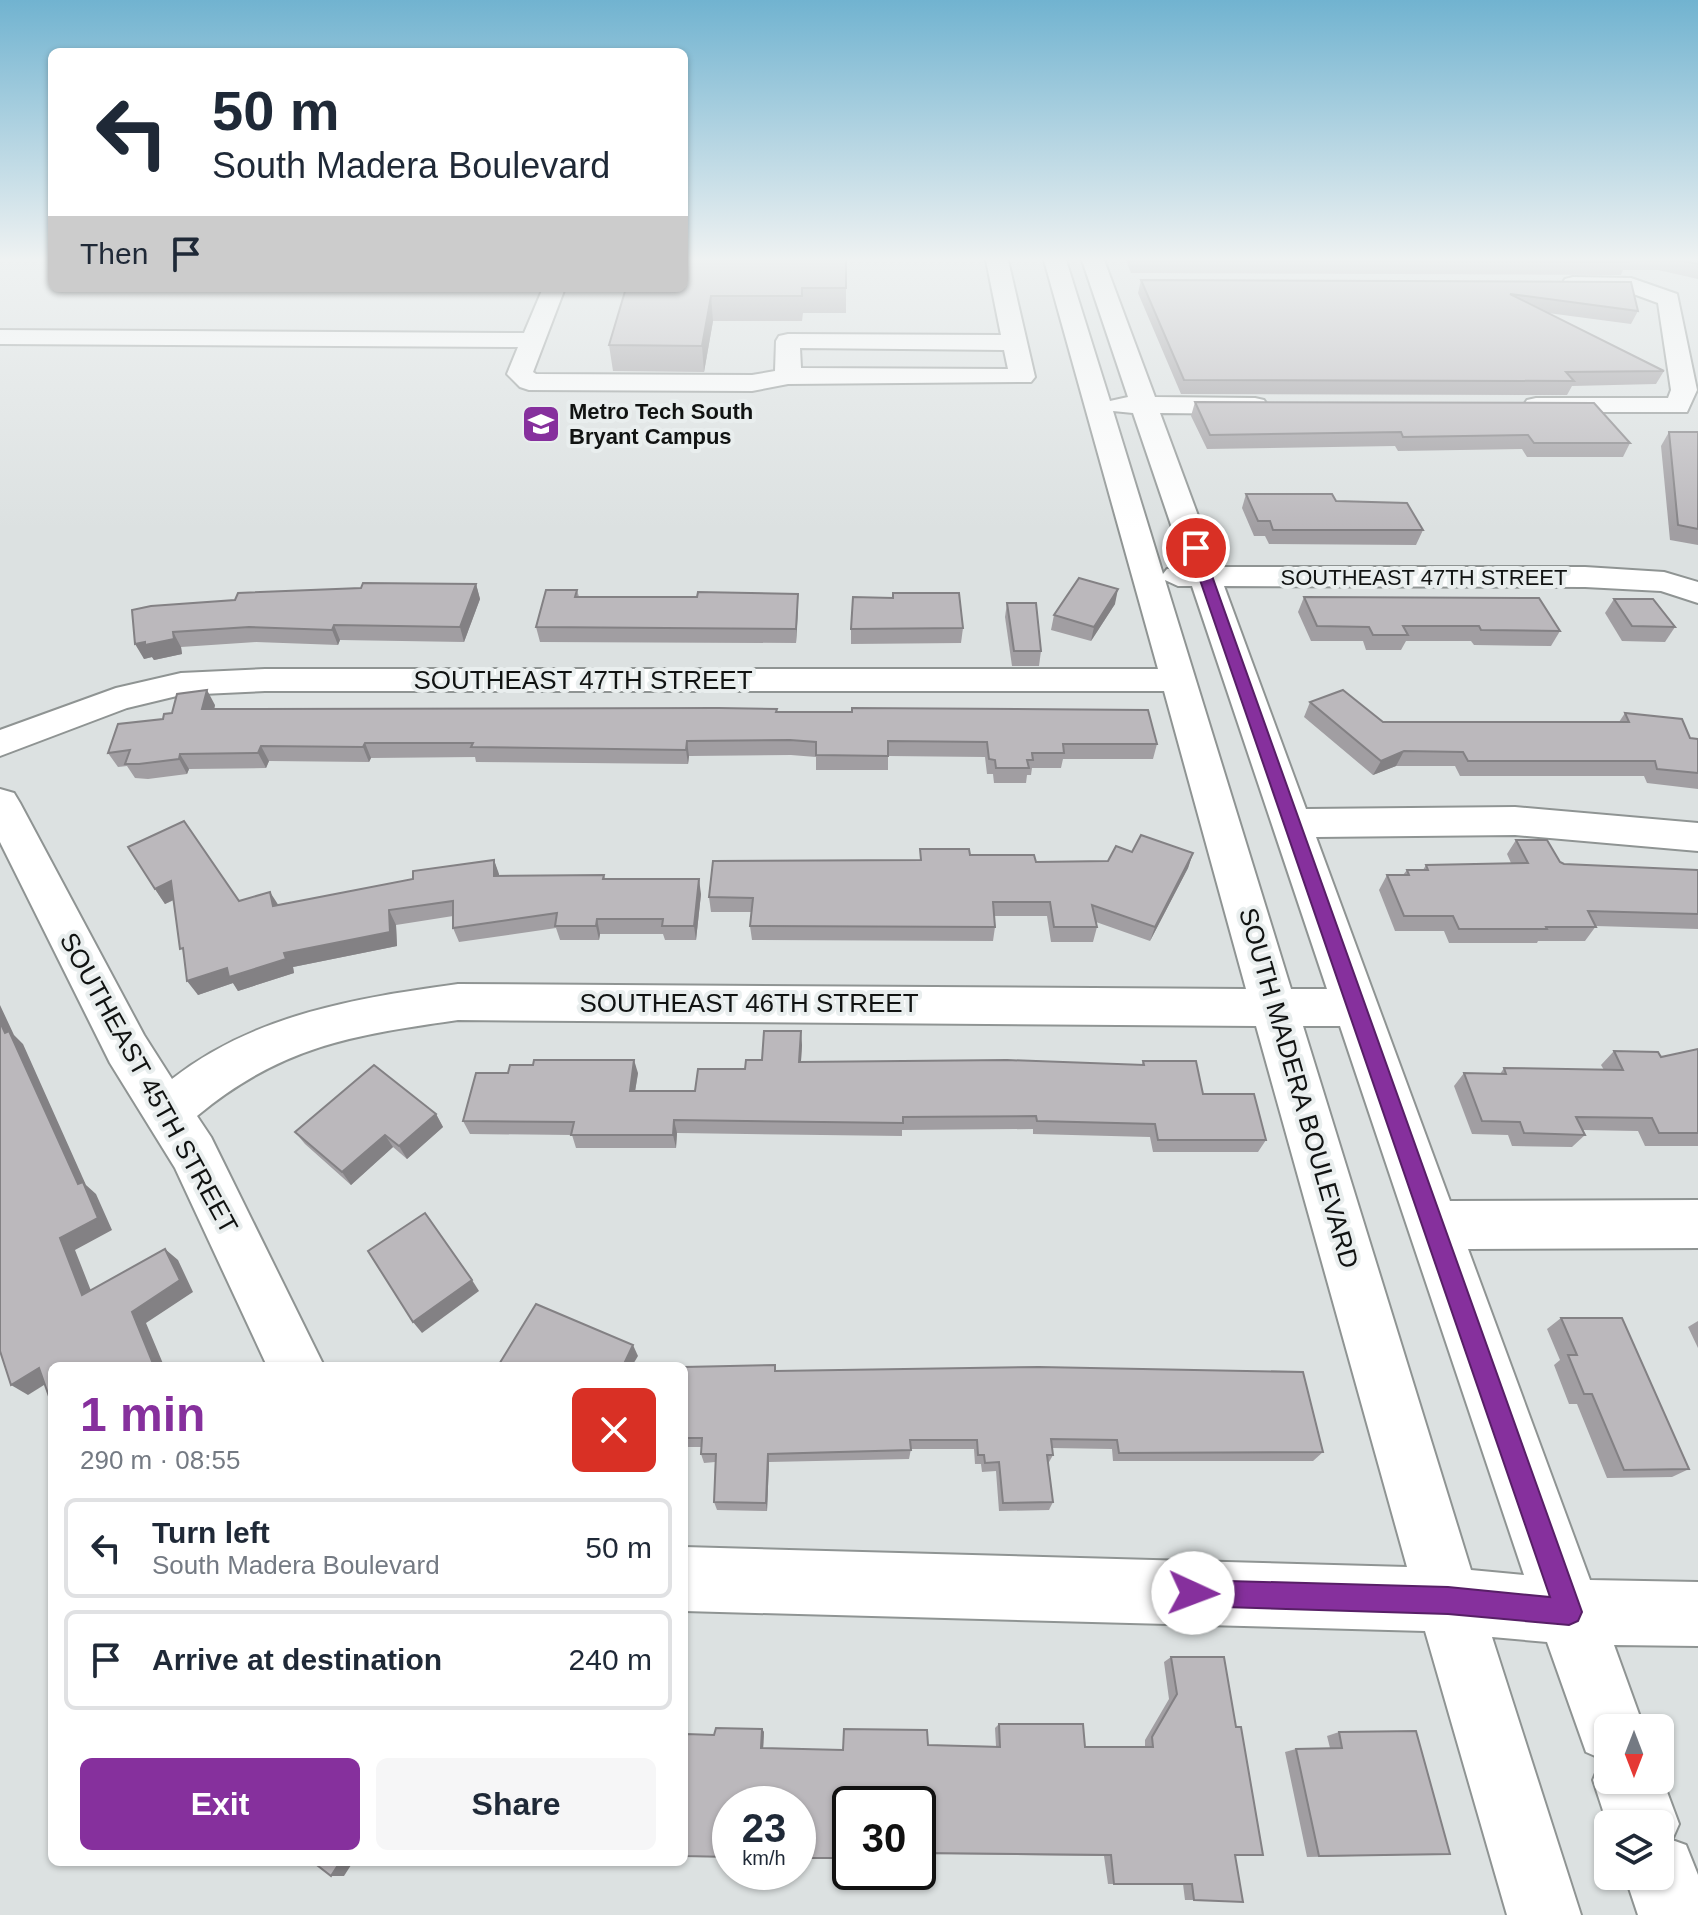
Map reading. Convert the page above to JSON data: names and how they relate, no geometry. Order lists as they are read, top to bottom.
{
  "streets": {
    "street": [
      "SOUTHEAST 47TH STREET",
      "SOUTHEAST 46TH STREET",
      "SOUTHEAST 45TH STREET",
      "SOUTH MADERA BOULEVARD"
    ]
  },
  "crossings": [
    ["SOUTHEAST 47TH STREET", "SOUTH MADERA BOULEVARD"],
    ["SOUTHEAST 46TH STREET", "SOUTHEAST 45TH STREET"],
    ["SOUTHEAST 46TH STREET", "SOUTH MADERA BOULEVARD"]
  ],
  "places": {
    "school or university": ["Metro Tech South Bryant Campus"]
  },
  "north": "bottom",
  "page": {
    "turn": ["50 m", "South Madera Boulevard"],
    "then": "Then",
    "heading": ["1 min", "290 m · 08:55"],
    "list": [
      {
        "name": "Turn left",
        "note": "South Madera Boulevard",
        "value": "50 m"
      },
      {
        "name": "Arrive at destination",
        "value": "240 m"
      }
    ],
    "buttons": ["Exit", "Share"],
    "speed": "23 km/h",
    "limit": "30"
  }
}
